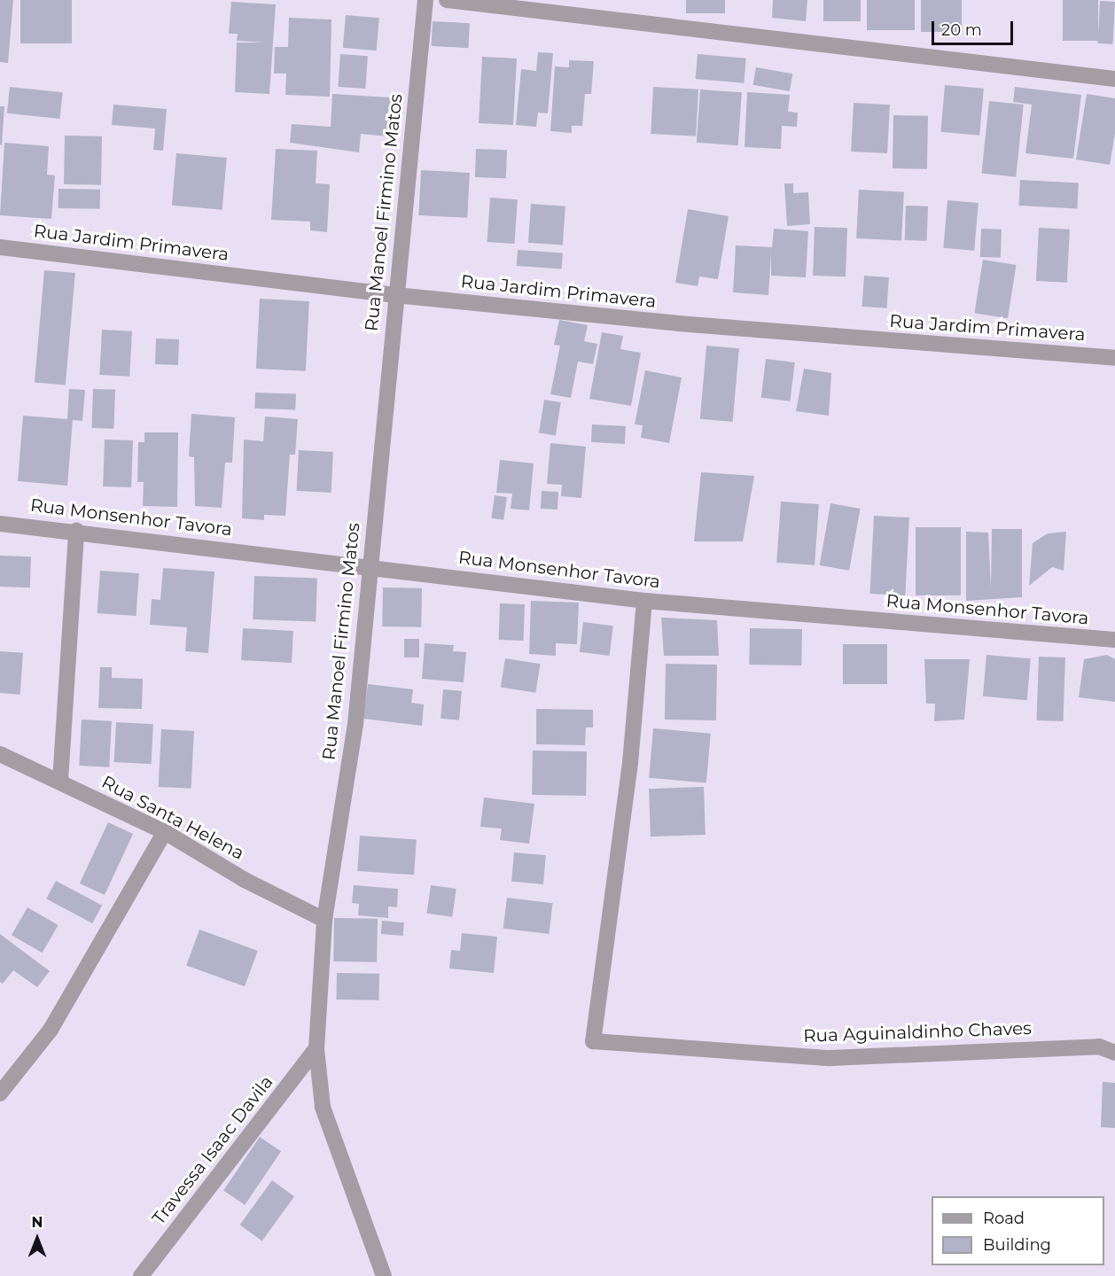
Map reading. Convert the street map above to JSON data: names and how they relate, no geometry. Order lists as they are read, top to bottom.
{
  "streets": {
    "street": [
      "Rua Manoel Firmino Matos",
      "Rua Jardim Primavera",
      "Rua Monsenhor Tavora",
      "Rua Santa Helena",
      "Rua Aguinaldinho Chaves",
      "Travessa Isaac Davila"
    ]
  },
  "crossings": [
    ["Rua Manoel Firmino Matos", "Rua Jardim Primavera"],
    ["Rua Manoel Firmino Matos", "Rua Monsenhor Tavora"],
    ["Rua Manoel Firmino Matos", "Rua Santa Helena"],
    ["Rua Manoel Firmino Matos", "Travessa Isaac Davila"],
    ["Rua Monsenhor Tavora", "Rua Aguinaldinho Chaves"]
  ],
  "legend": ["Road", "Building"],
  "scale_bar": "20 m",
  "north": "top"
}
